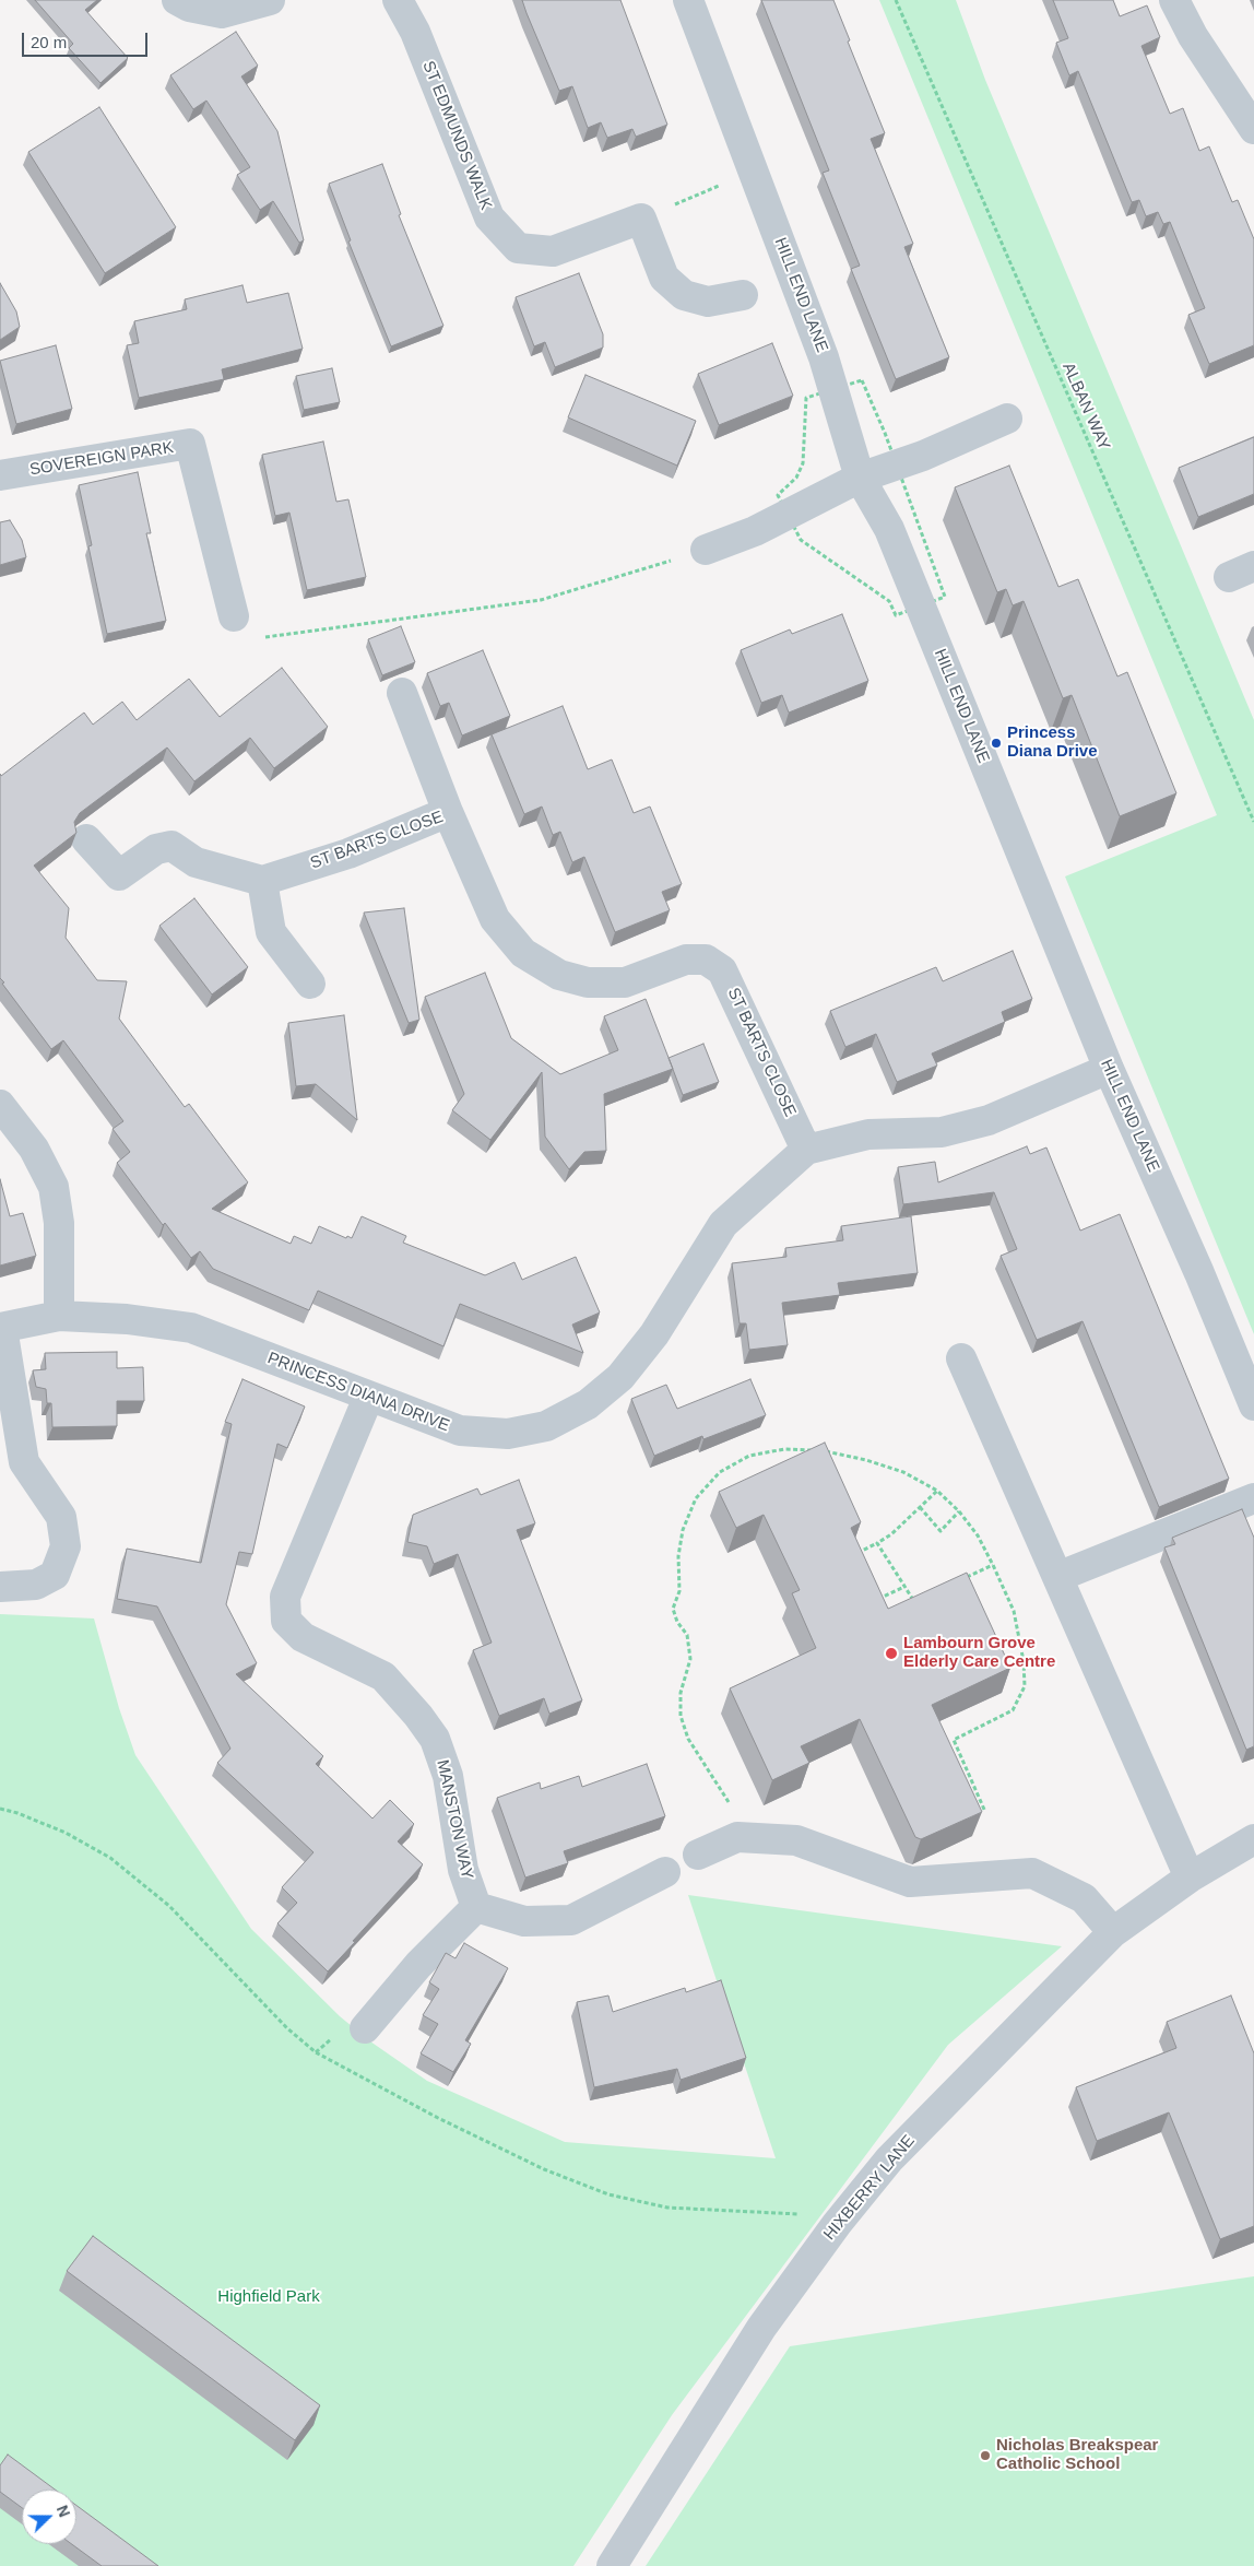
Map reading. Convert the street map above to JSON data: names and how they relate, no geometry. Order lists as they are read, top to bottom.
{
  "streets": {
    "street": [
      "ST EDMUNDS WALK",
      "HILL END LANE",
      "SOVEREIGN PARK",
      "ST BARTS CLOSE",
      "PRINCESS DIANA DRIVE",
      "MANSTON WAY",
      "HIXBERRY LANE"
    ],
    "path": ["ALBAN WAY"]
  },
  "crossings": [
    ["HILL END LANE", "PRINCESS DIANA DRIVE"],
    ["ST BARTS CLOSE", "PRINCESS DIANA DRIVE"],
    ["PRINCESS DIANA DRIVE", "MANSTON WAY"]
  ],
  "parks": ["Highfield Park"],
  "places": ["Princess Diana Drive", "Lambourn Grove Elderly Care Centre", "Nicholas Breakspear Catholic School"],
  "scale_bar": "20 m",
  "north": "right"
}
